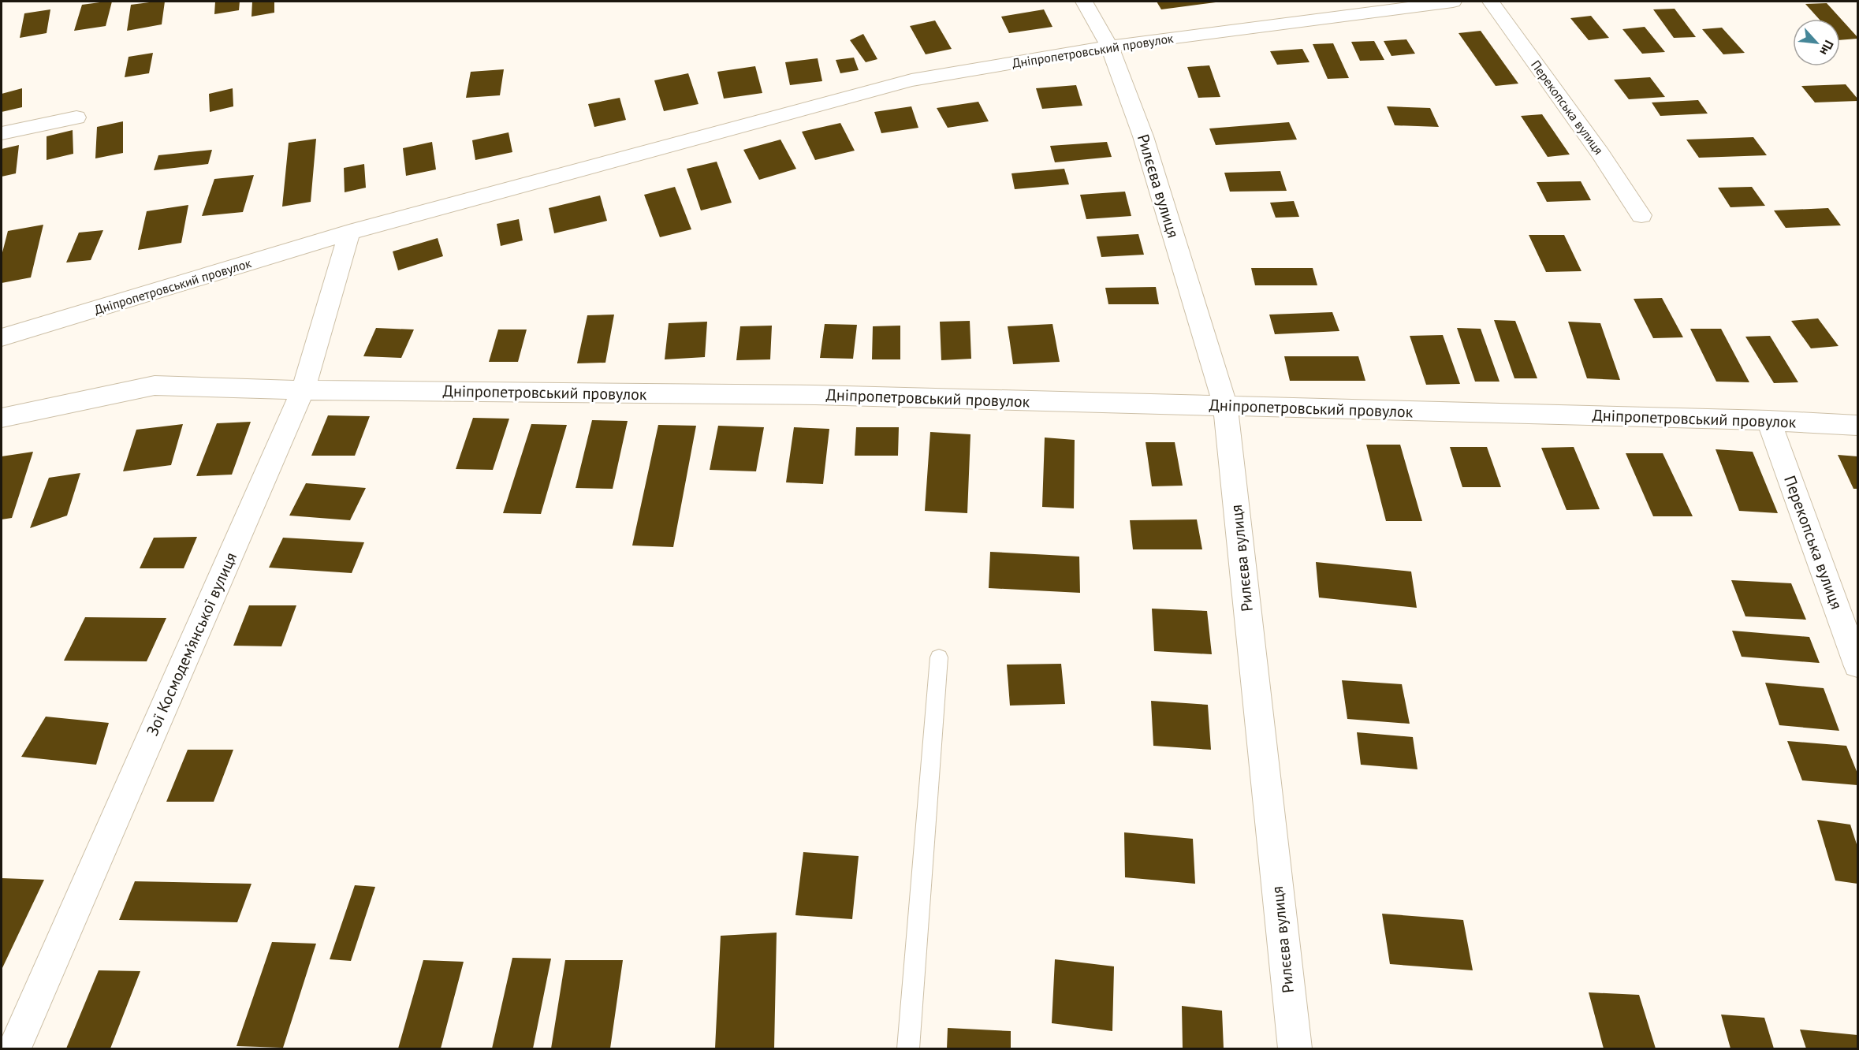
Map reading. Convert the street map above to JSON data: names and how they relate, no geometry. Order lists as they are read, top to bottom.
{
  "streets": {
    "street": [
      "Дніпропетровський провулок",
      "Перекопська вулиця",
      "Рилєєва вулиця",
      "Зої Космодем’янської вулиця"
    ]
  },
  "crossings": [
    ["Дніпропетровський провулок", "Перекопська вулиця"],
    ["Дніпропетровський провулок", "Рилєєва вулиця"],
    ["Дніпропетровський провулок", "Зої Космодем’янської вулиця"]
  ],
  "north": "bottom right"
}
